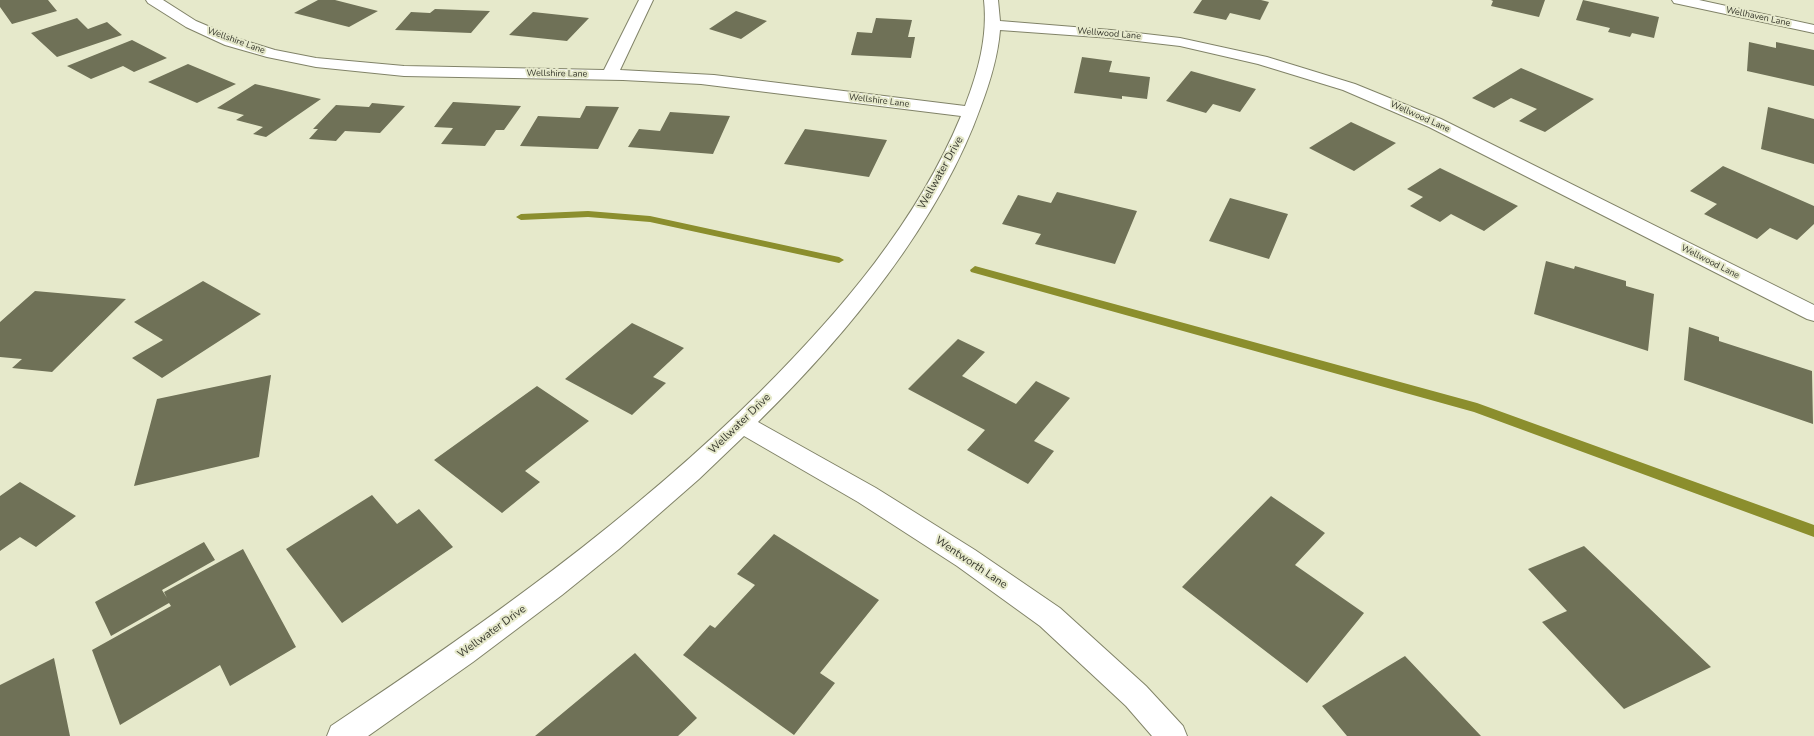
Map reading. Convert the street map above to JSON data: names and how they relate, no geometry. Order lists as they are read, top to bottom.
{
  "streets": {
    "street": [
      "Wellhaven Lane",
      "Wellwood Lane",
      "Wellshire Lane",
      "Wellwater Drive",
      "Wentworth Lane"
    ]
  },
  "crossings": [
    ["Wellwood Lane", "Wellwater Drive"],
    ["Wellshire Lane", "Wellwater Drive"],
    ["Wellwater Drive", "Wentworth Lane"]
  ]
}
